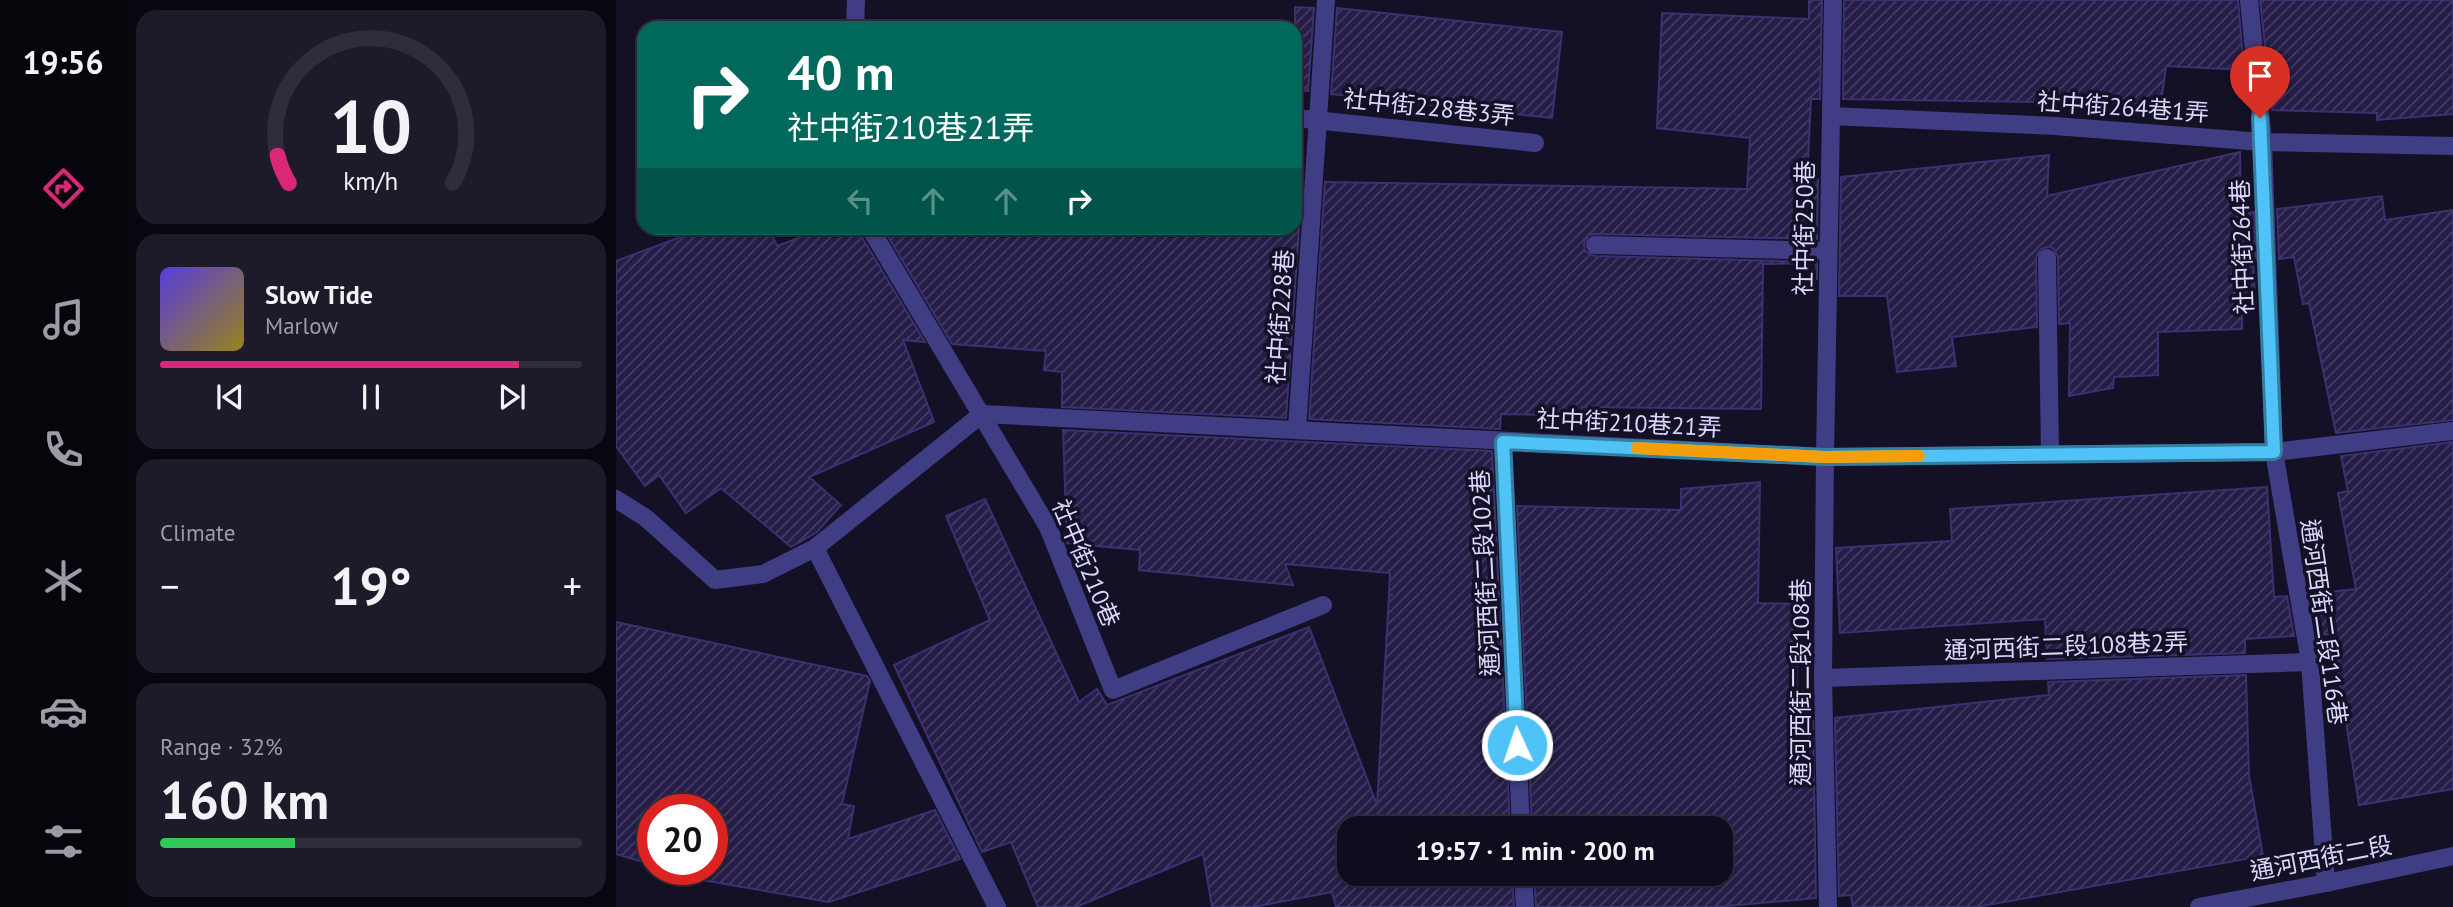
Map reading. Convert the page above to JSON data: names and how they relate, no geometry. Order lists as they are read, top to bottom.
{
  "streets": {
    "street": [
      "社中街228巷3弄",
      "社中街264巷1弄",
      "社中街250巷",
      "社中街264巷",
      "社中街228巷",
      "社中街210巷21弄",
      "社中街210巷",
      "通河西街二段102巷",
      "通河西街二段116巷",
      "通河西街二段108巷2弄",
      "通河西街二段108巷",
      "通河西街二段"
    ]
  },
  "crossings": [
    ["社中街228巷3弄", "社中街228巷"],
    ["社中街264巷1弄", "社中街250巷"],
    ["社中街264巷1弄", "社中街264巷"],
    ["社中街250巷", "社中街210巷21弄"],
    ["社中街250巷", "通河西街二段108巷"],
    ["社中街264巷", "社中街210巷21弄"],
    ["社中街264巷", "通河西街二段116巷"],
    ["社中街228巷", "社中街210巷21弄"],
    ["社中街210巷21弄", "社中街210巷"],
    ["社中街210巷21弄", "通河西街二段102巷"],
    ["社中街210巷21弄", "通河西街二段116巷"],
    ["社中街210巷21弄", "通河西街二段108巷"],
    ["通河西街二段116巷", "通河西街二段108巷2弄"],
    ["通河西街二段116巷", "通河西街二段"],
    ["通河西街二段108巷2弄", "通河西街二段108巷"]
  ],
  "page": {
    "tabs": "19:56",
    "turn": ["40 m", "社中街210巷21弄"],
    "song": ["Slow Tide", "Marlow"],
    "tile": [
      "Climate",
      ["Range · 32%", "160 km"]
    ],
    "heat": ["−", "19°", "+"],
    "limit": "20",
    "trip": "19:57 · 1 min · 200 m",
    "gauge": ["10", "km/h"]
  }
}
